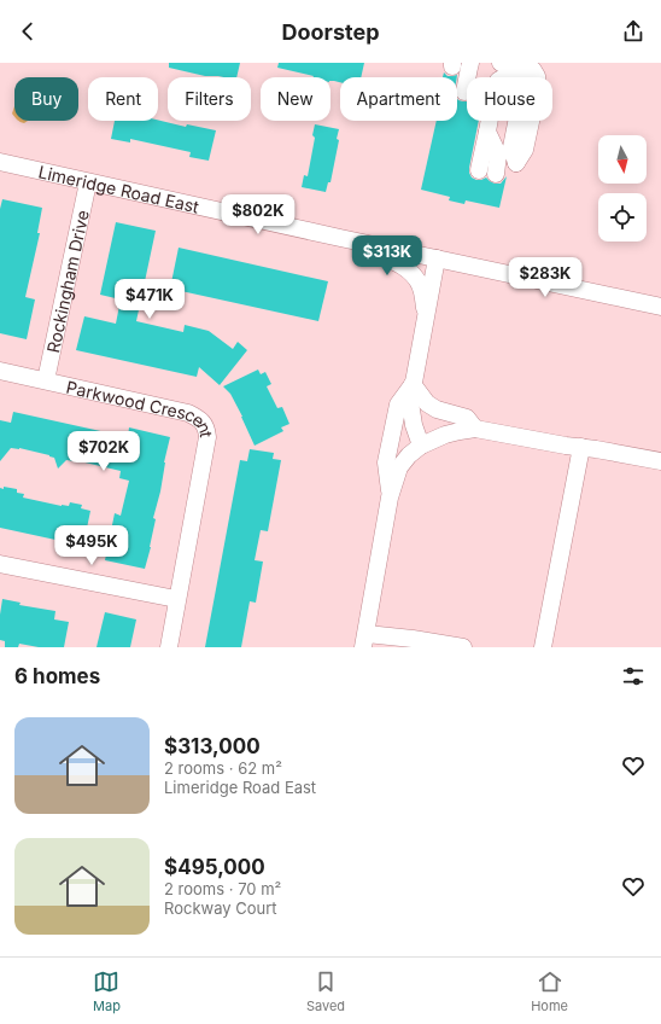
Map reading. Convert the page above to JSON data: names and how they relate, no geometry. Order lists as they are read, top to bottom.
{
  "streets": {
    "street": ["Limeridge Road East", "Rockingham Drive", "Parkwood Crescent"]
  },
  "crossings": [
    ["Limeridge Road East", "Rockingham Drive"],
    ["Rockingham Drive", "Parkwood Crescent"]
  ],
  "north": "bottom",
  "page": {
    "header": "Doorstep",
    "chip": [
      "Buy",
      "Rent",
      "Filters",
      "New",
      "Apartment",
      "House"
    ],
    "price": [
      "$802K",
      "$313K",
      "$283K",
      "$471K",
      "$702K",
      "$495K"
    ],
    "heading": "6 homes",
    "list": [
      {
        "name": "$313,000",
        "note": "2 rooms · 62 m² · Limeridge Road East"
      },
      {
        "name": "$495,000",
        "note": "2 rooms · 70 m² · Rockway Court"
      }
    ],
    "tabs": ["Map", "Saved", "Home"]
  }
}
